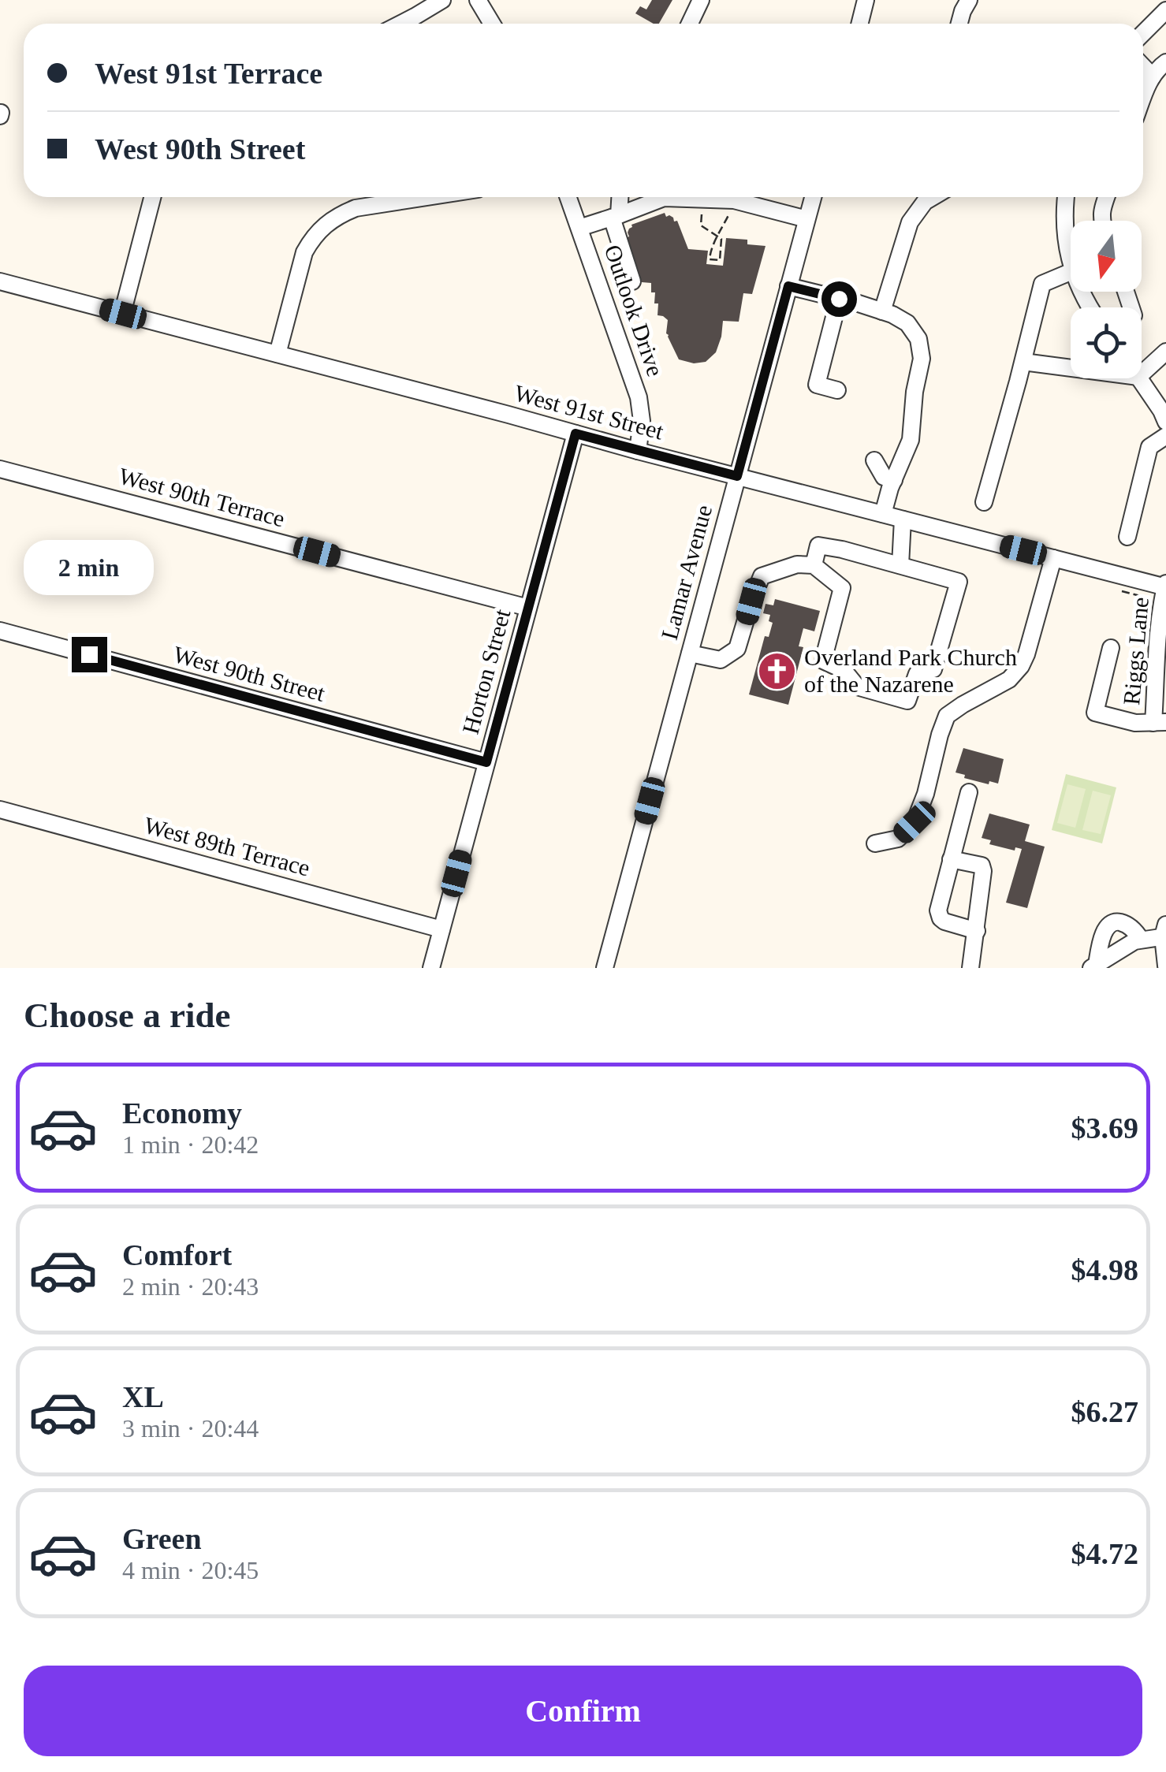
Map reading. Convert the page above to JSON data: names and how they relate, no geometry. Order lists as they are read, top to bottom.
{
  "streets": {
    "street": [
      "Outlook Drive",
      "West 91st Street",
      "West 90th Terrace",
      "Lamar Avenue",
      "Riggs Lane",
      "Horton Street",
      "West 90th Street",
      "West 89th Terrace"
    ]
  },
  "crossings": [
    ["Outlook Drive", "West 91st Street"],
    ["West 91st Street", "Lamar Avenue"],
    ["West 91st Street", "Riggs Lane"],
    ["West 91st Street", "Horton Street"],
    ["West 90th Terrace", "Horton Street"],
    ["Horton Street", "West 90th Street"],
    ["Horton Street", "West 89th Terrace"]
  ],
  "places": {
    "church": ["Overland Park Church of the Nazarene"]
  },
  "north": "bottom",
  "page": {
    "banner": ["West 91st Terrace", "West 90th Street"],
    "bubble": "2 min",
    "heading": "Choose a ride",
    "list": [
      {
        "name": "Economy",
        "note": "1 min · 20:42",
        "value": "$3.69"
      },
      {
        "name": "Comfort",
        "note": "2 min · 20:43",
        "value": "$4.98"
      },
      {
        "name": "XL",
        "note": "3 min · 20:44",
        "value": "$6.27"
      },
      {
        "name": "Green",
        "note": "4 min · 20:45",
        "value": "$4.72"
      }
    ],
    "buttons": "Confirm"
  }
}
